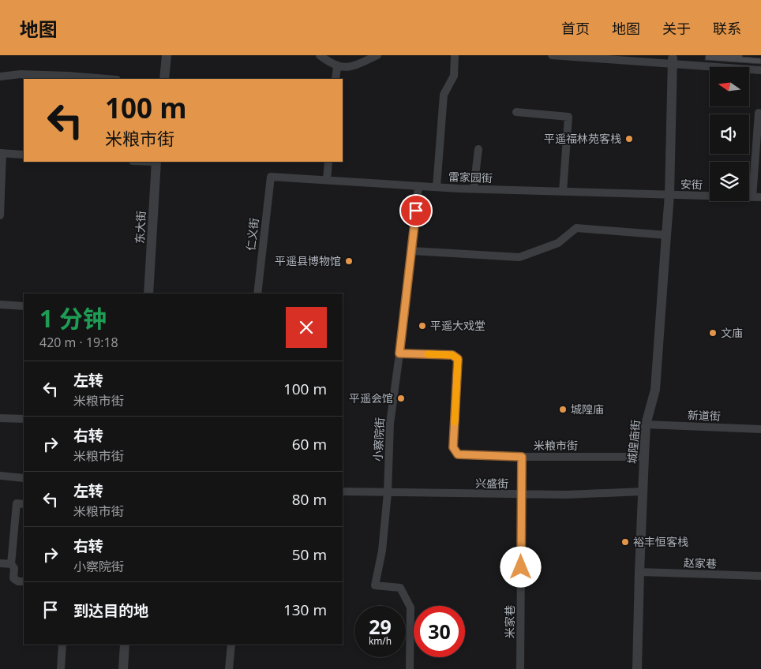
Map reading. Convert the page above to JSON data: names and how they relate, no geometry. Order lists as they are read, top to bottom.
{
  "streets": {
    "street": [
      "雷家园街",
      "安街",
      "东大街",
      "仁义街",
      "新道街",
      "小察院街",
      "城隍庙街",
      "米粮市街",
      "兴盛街",
      "赵家巷",
      "米家巷"
    ]
  },
  "crossings": [
    ["雷家园街", "安街"],
    ["雷家园街", "仁义街"],
    ["雷家园街", "小察院街"],
    ["雷家园街", "城隍庙街"],
    ["安街", "城隍庙街"],
    ["新道街", "城隍庙街"],
    ["小察院街", "米粮市街"],
    ["小察院街", "兴盛街"],
    ["城隍庙街", "米粮市街"],
    ["城隍庙街", "兴盛街"],
    ["城隍庙街", "赵家巷"],
    ["米粮市街", "米家巷"],
    ["兴盛街", "米家巷"]
  ],
  "places": [
    "平遥福林苑客栈",
    "平遥县博物馆",
    "平遥大戏堂",
    "文庙",
    "平遥会馆",
    "城隍庙",
    "裕丰恒客栈"
  ],
  "north": "left",
  "page": {
    "header": "地图",
    "nav": [
      "首页",
      "地图",
      "关于",
      "联系"
    ],
    "turn": ["100 m", "米粮市街"],
    "heading": ["1 分钟", "420 m · 19:18"],
    "list": [
      {
        "name": "左转",
        "note": "米粮市街",
        "value": "100 m"
      },
      {
        "name": "右转",
        "note": "米粮市街",
        "value": "60 m"
      },
      {
        "name": "左转",
        "note": "米粮市街",
        "value": "80 m"
      },
      {
        "name": "右转",
        "note": "小察院街",
        "value": "50 m"
      },
      {
        "name": "到达目的地",
        "value": "130 m"
      }
    ],
    "speed": "29 km/h",
    "limit": "30"
  }
}
